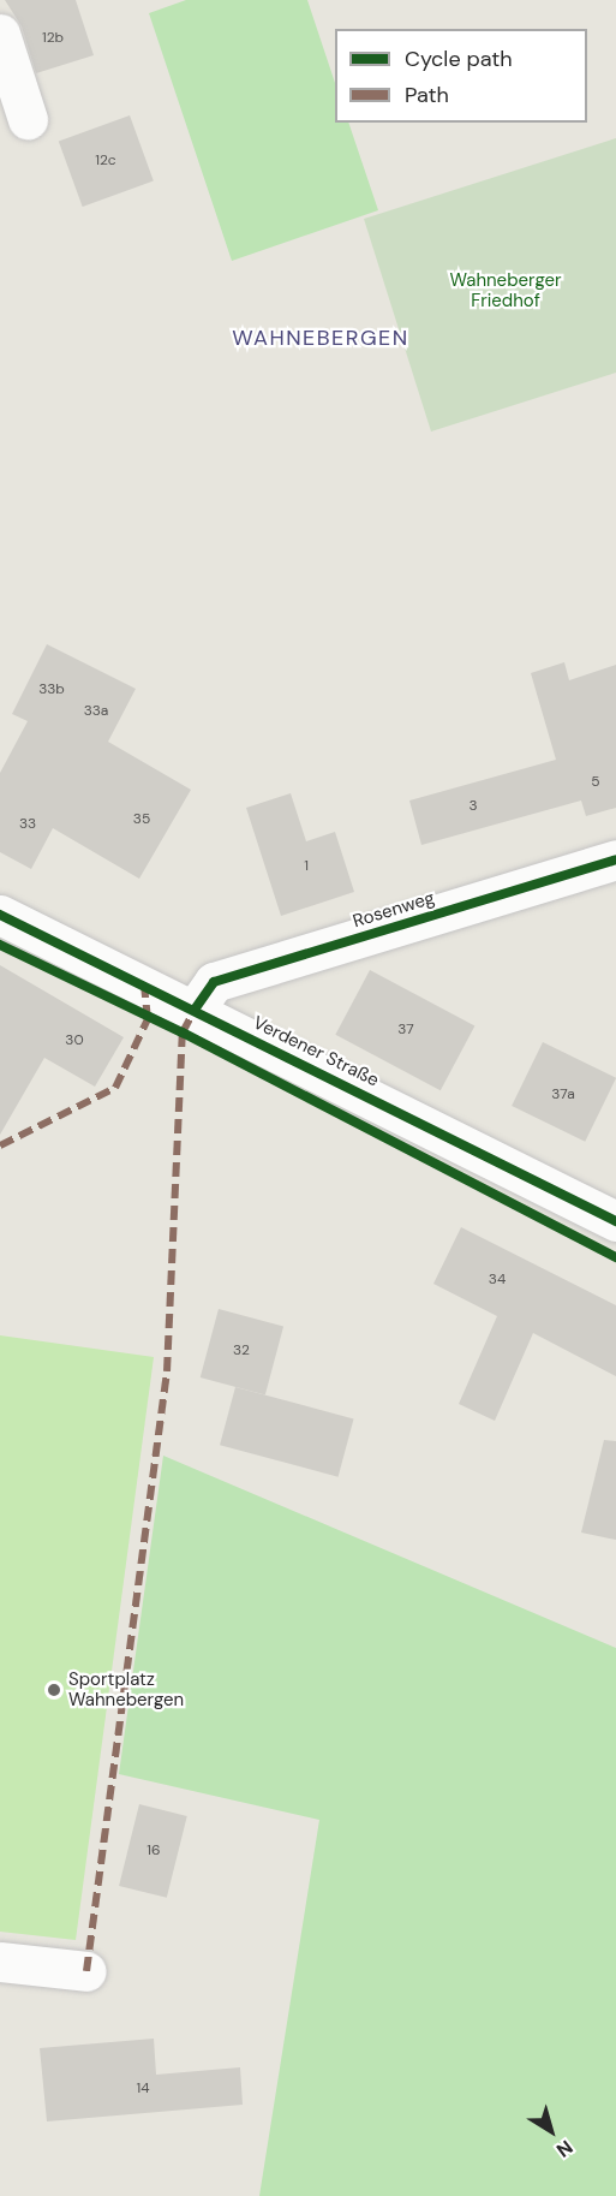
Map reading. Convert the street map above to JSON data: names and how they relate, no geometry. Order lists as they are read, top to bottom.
{
  "streets": {
    "street": ["Rosenweg", "Verdener Straße"]
  },
  "crossings": [
    ["Rosenweg", "Verdener Straße"]
  ],
  "districts": ["WAHNEBERGEN"],
  "parks": ["Wahneberger Friedhof"],
  "places": ["Sportplatz Wahnebergen"],
  "house_numbers": [
    "12b",
    "12c",
    "33b",
    "33a",
    "5",
    "3",
    "35",
    "33",
    "1",
    "37",
    "30",
    "37a",
    "34",
    "32",
    "16",
    "14"
  ],
  "legend": ["Cycle path", "Path"],
  "north": "bottom right"
}
